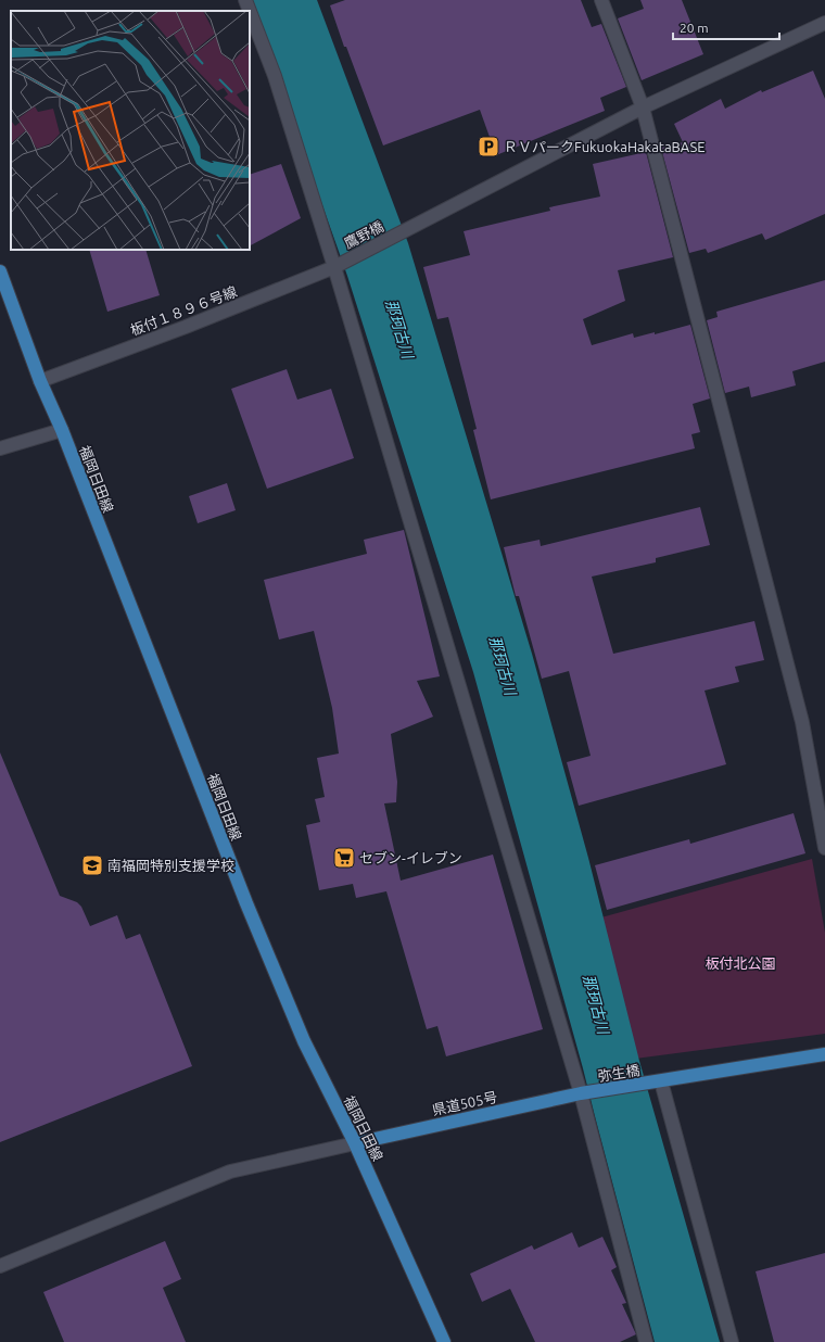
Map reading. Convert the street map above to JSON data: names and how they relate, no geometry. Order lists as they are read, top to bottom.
{
  "streets": {
    "main road": ["福岡日田線", "弥生橋", "県道505号"],
    "street": ["鷹野橋", "板付１８９６号線"]
  },
  "crossings": [
    ["鷹野橋", "板付１８９６号線"],
    ["板付１８９６号線", "福岡日田線"],
    ["福岡日田線", "県道505号"],
    ["弥生橋", "県道505号"]
  ],
  "water": ["那珂古川"],
  "parks": ["板付北公園"],
  "places": {
    "parking": ["ＲＶパークFukuokaHakataBASE"],
    "supermarket": ["セブン-イレブン"],
    "school or university": ["南福岡特別支援学校"]
  },
  "scale_bar": "20 m"
}
